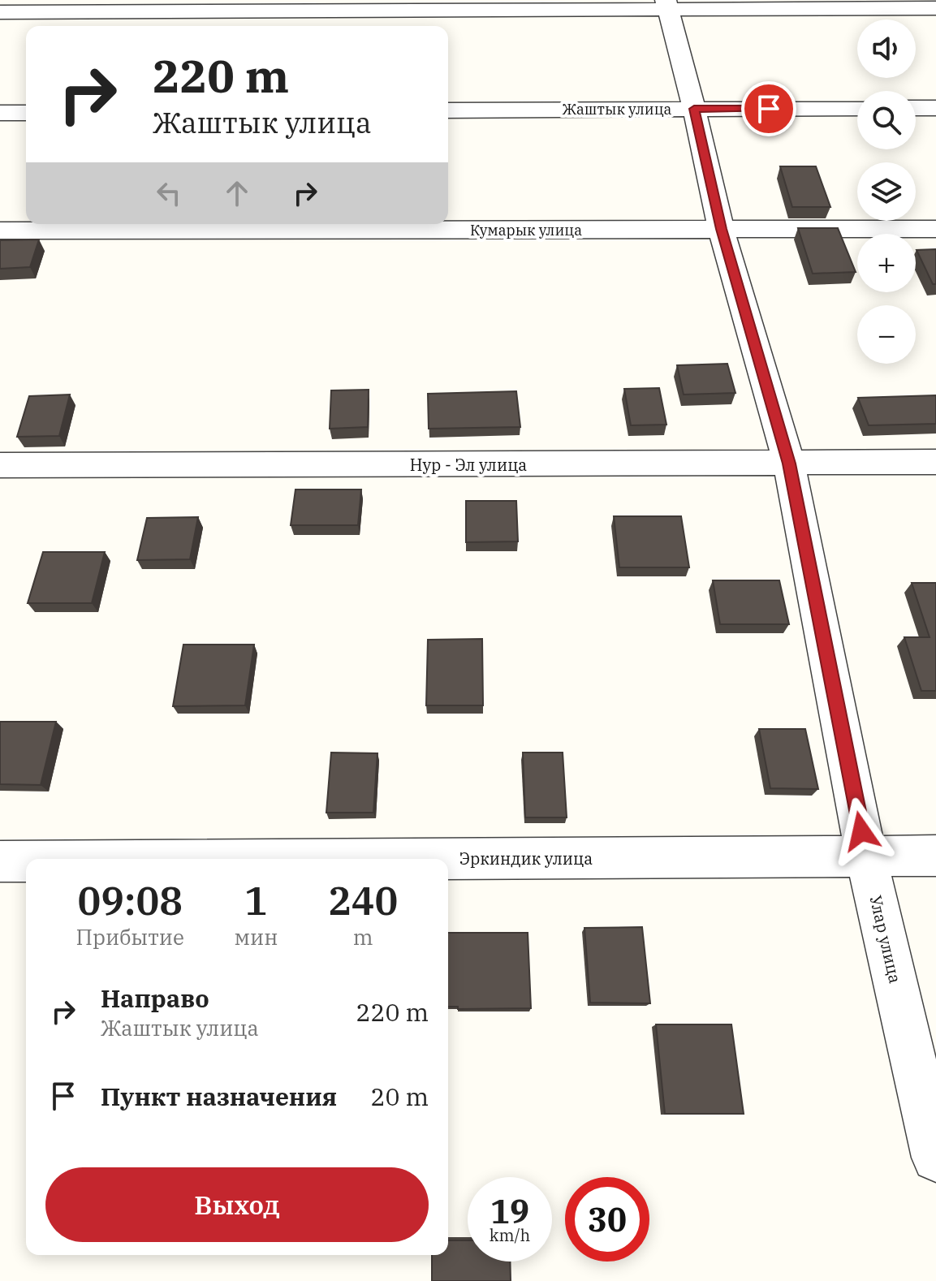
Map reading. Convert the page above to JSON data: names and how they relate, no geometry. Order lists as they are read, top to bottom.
{
  "streets": {
    "street": [
      "Жаштык улица",
      "Кумарык улица",
      "Нур - Эл улица",
      "Эркиндик улица",
      "Улар улица"
    ]
  },
  "crossings": [
    ["Жаштык улица", "Улар улица"],
    ["Кумарык улица", "Улар улица"],
    ["Нур - Эл улица", "Улар улица"],
    ["Эркиндик улица", "Улар улица"]
  ],
  "page": {
    "map_buttons": ["+", "−"],
    "turn": ["220 m", "Жаштык улица"],
    "eta": [
      "09:08",
      "Прибытие",
      "1",
      "мин",
      "240",
      "m"
    ],
    "list": [
      {
        "name": "Направо",
        "note": "Жаштык улица",
        "value": "220 m"
      },
      {
        "name": "Пункт назначения",
        "value": "20 m"
      }
    ],
    "buttons": "Выход",
    "speed": "19 km/h",
    "limit": "30"
  }
}
